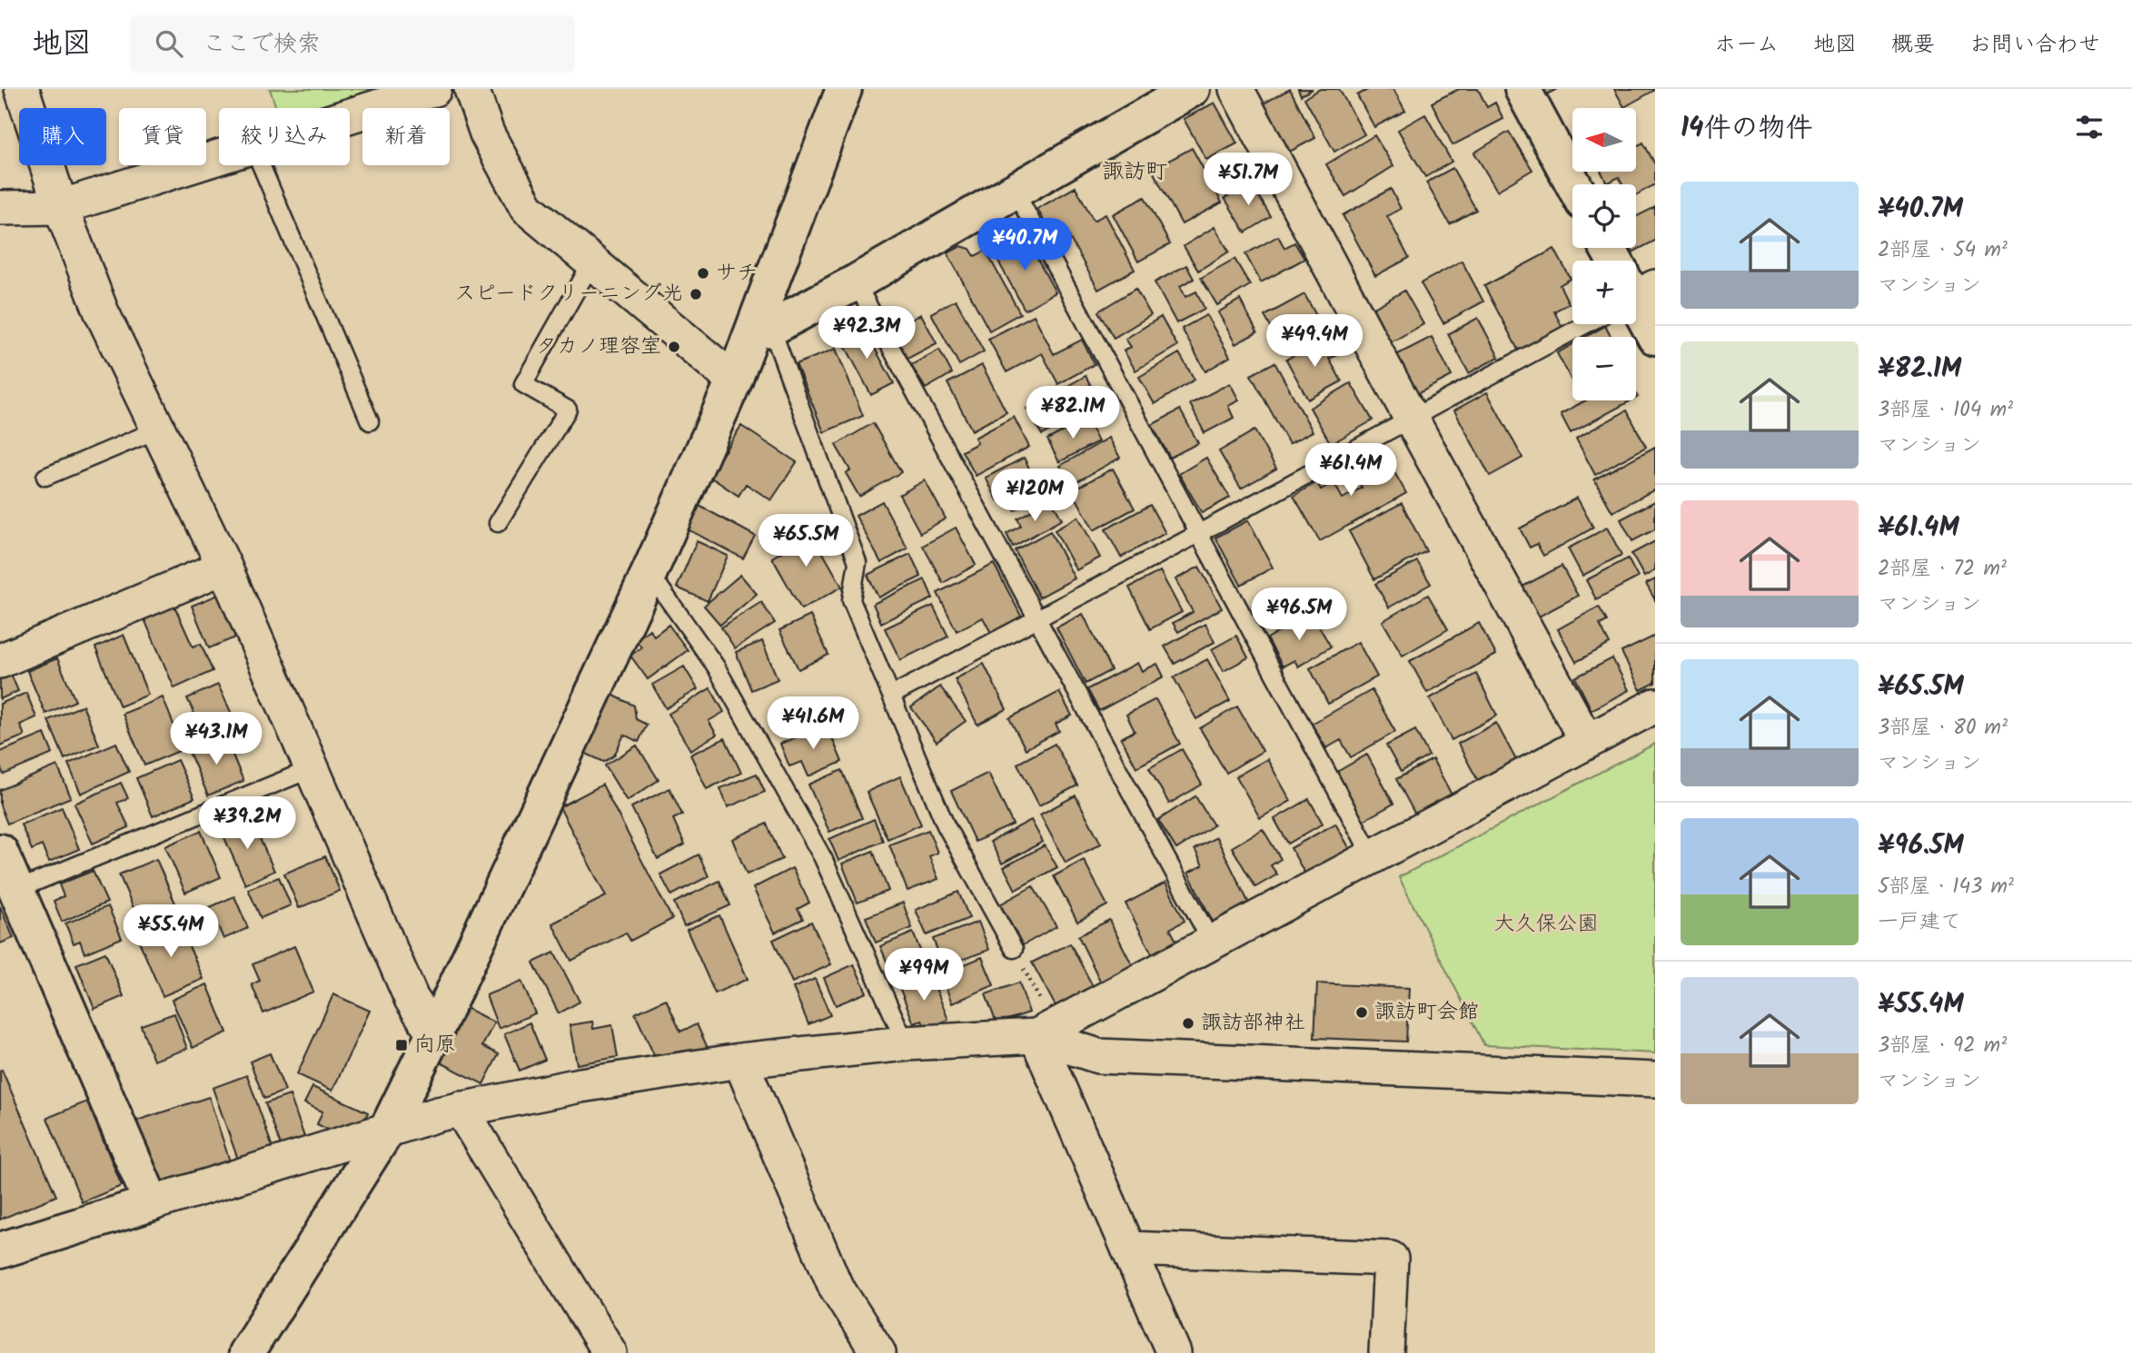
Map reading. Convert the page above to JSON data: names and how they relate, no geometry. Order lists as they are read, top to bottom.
{
  "districts": ["諏訪町"],
  "parks": ["大久保公園"],
  "places": {
    "other": [
      "サチ",
      "スピードクリーニング光",
      "タカノ理容室",
      "諏訪町会館",
      "諏訪部神社"
    ],
    "transit": ["向原"]
  },
  "north": "left",
  "page": {
    "header": "地図",
    "search": "ここで検索",
    "nav": [
      "ホーム",
      "地図",
      "概要",
      "お問い合わせ"
    ],
    "heading": "14件の物件",
    "map_buttons": ["+", "−"],
    "chip": [
      "購入",
      "賃貸",
      "絞り込み",
      "新着"
    ],
    "price": [
      "¥51.7M",
      "¥40.7M",
      "¥92.3M",
      "¥49.4M",
      "¥82.1M",
      "¥61.4M",
      "¥120M",
      "¥65.5M",
      "¥96.5M",
      "¥41.6M",
      "¥43.1M",
      "¥39.2M",
      "¥55.4M",
      "¥99M"
    ],
    "list": [
      {
        "name": "¥40.7M",
        "note": "2部屋 · 54 m² · マンション"
      },
      {
        "name": "¥82.1M",
        "note": "3部屋 · 104 m² · マンション"
      },
      {
        "name": "¥61.4M",
        "note": "2部屋 · 72 m² · マンション"
      },
      {
        "name": "¥65.5M",
        "note": "3部屋 · 80 m² · マンション"
      },
      {
        "name": "¥96.5M",
        "note": "5部屋 · 143 m² · 一戸建て"
      },
      {
        "name": "¥55.4M",
        "note": "3部屋 · 92 m² · マンション"
      }
    ]
  }
}
